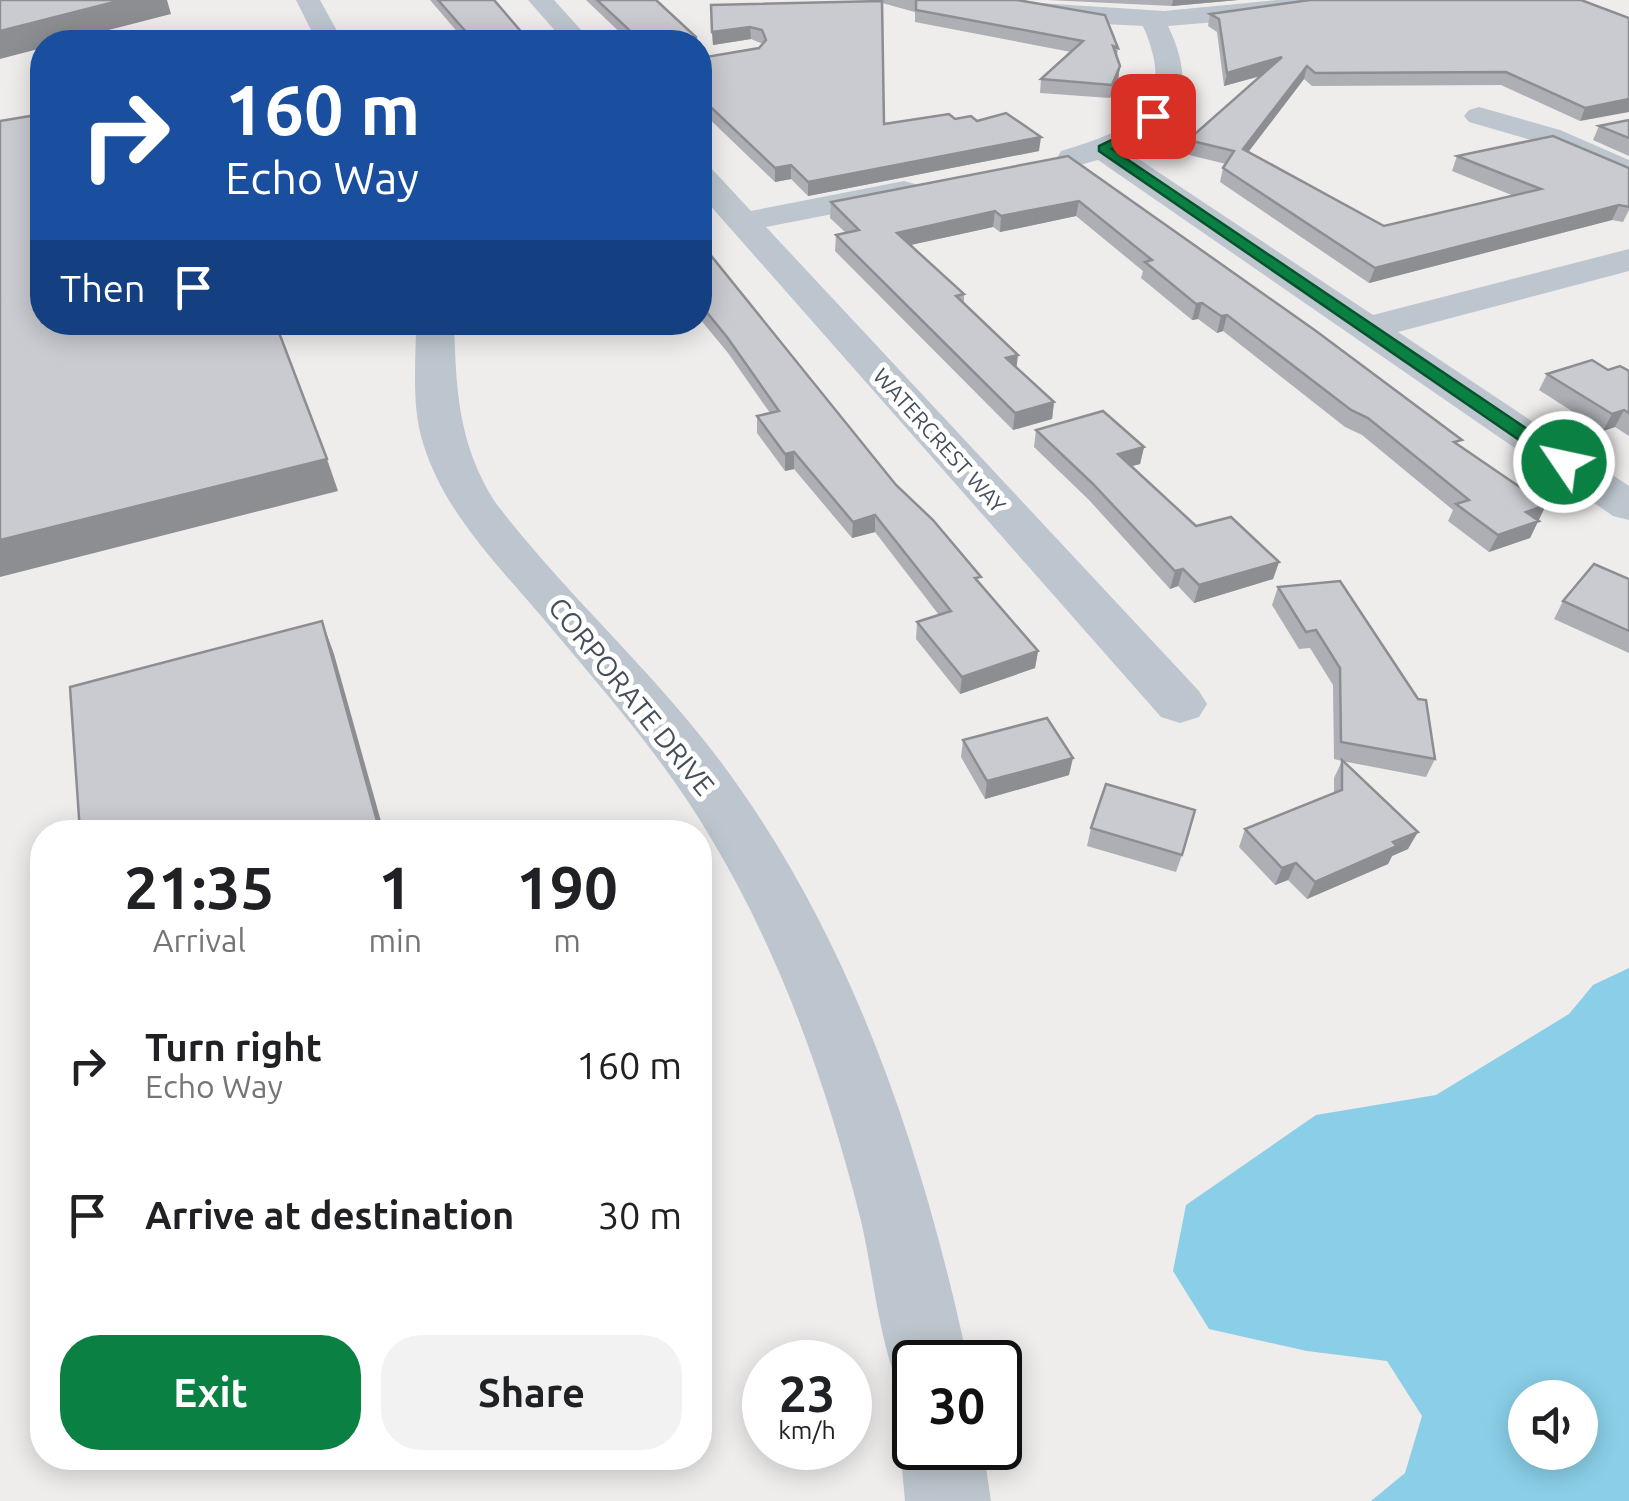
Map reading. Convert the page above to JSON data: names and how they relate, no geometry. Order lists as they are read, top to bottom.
{
  "streets": {
    "street": ["WATERCREST WAY", "CORPORATE DRIVE"]
  },
  "page": {
    "turn": ["160 m", "Echo Way"],
    "then": "Then",
    "eta": [
      "21:35",
      "Arrival",
      "1",
      "min",
      "190",
      "m"
    ],
    "list": [
      {
        "name": "Turn right",
        "note": "Echo Way",
        "value": "160 m"
      },
      {
        "name": "Arrive at destination",
        "value": "30 m"
      }
    ],
    "buttons": ["Exit", "Share"],
    "speed": "23 km/h",
    "limit": "30"
  }
}
